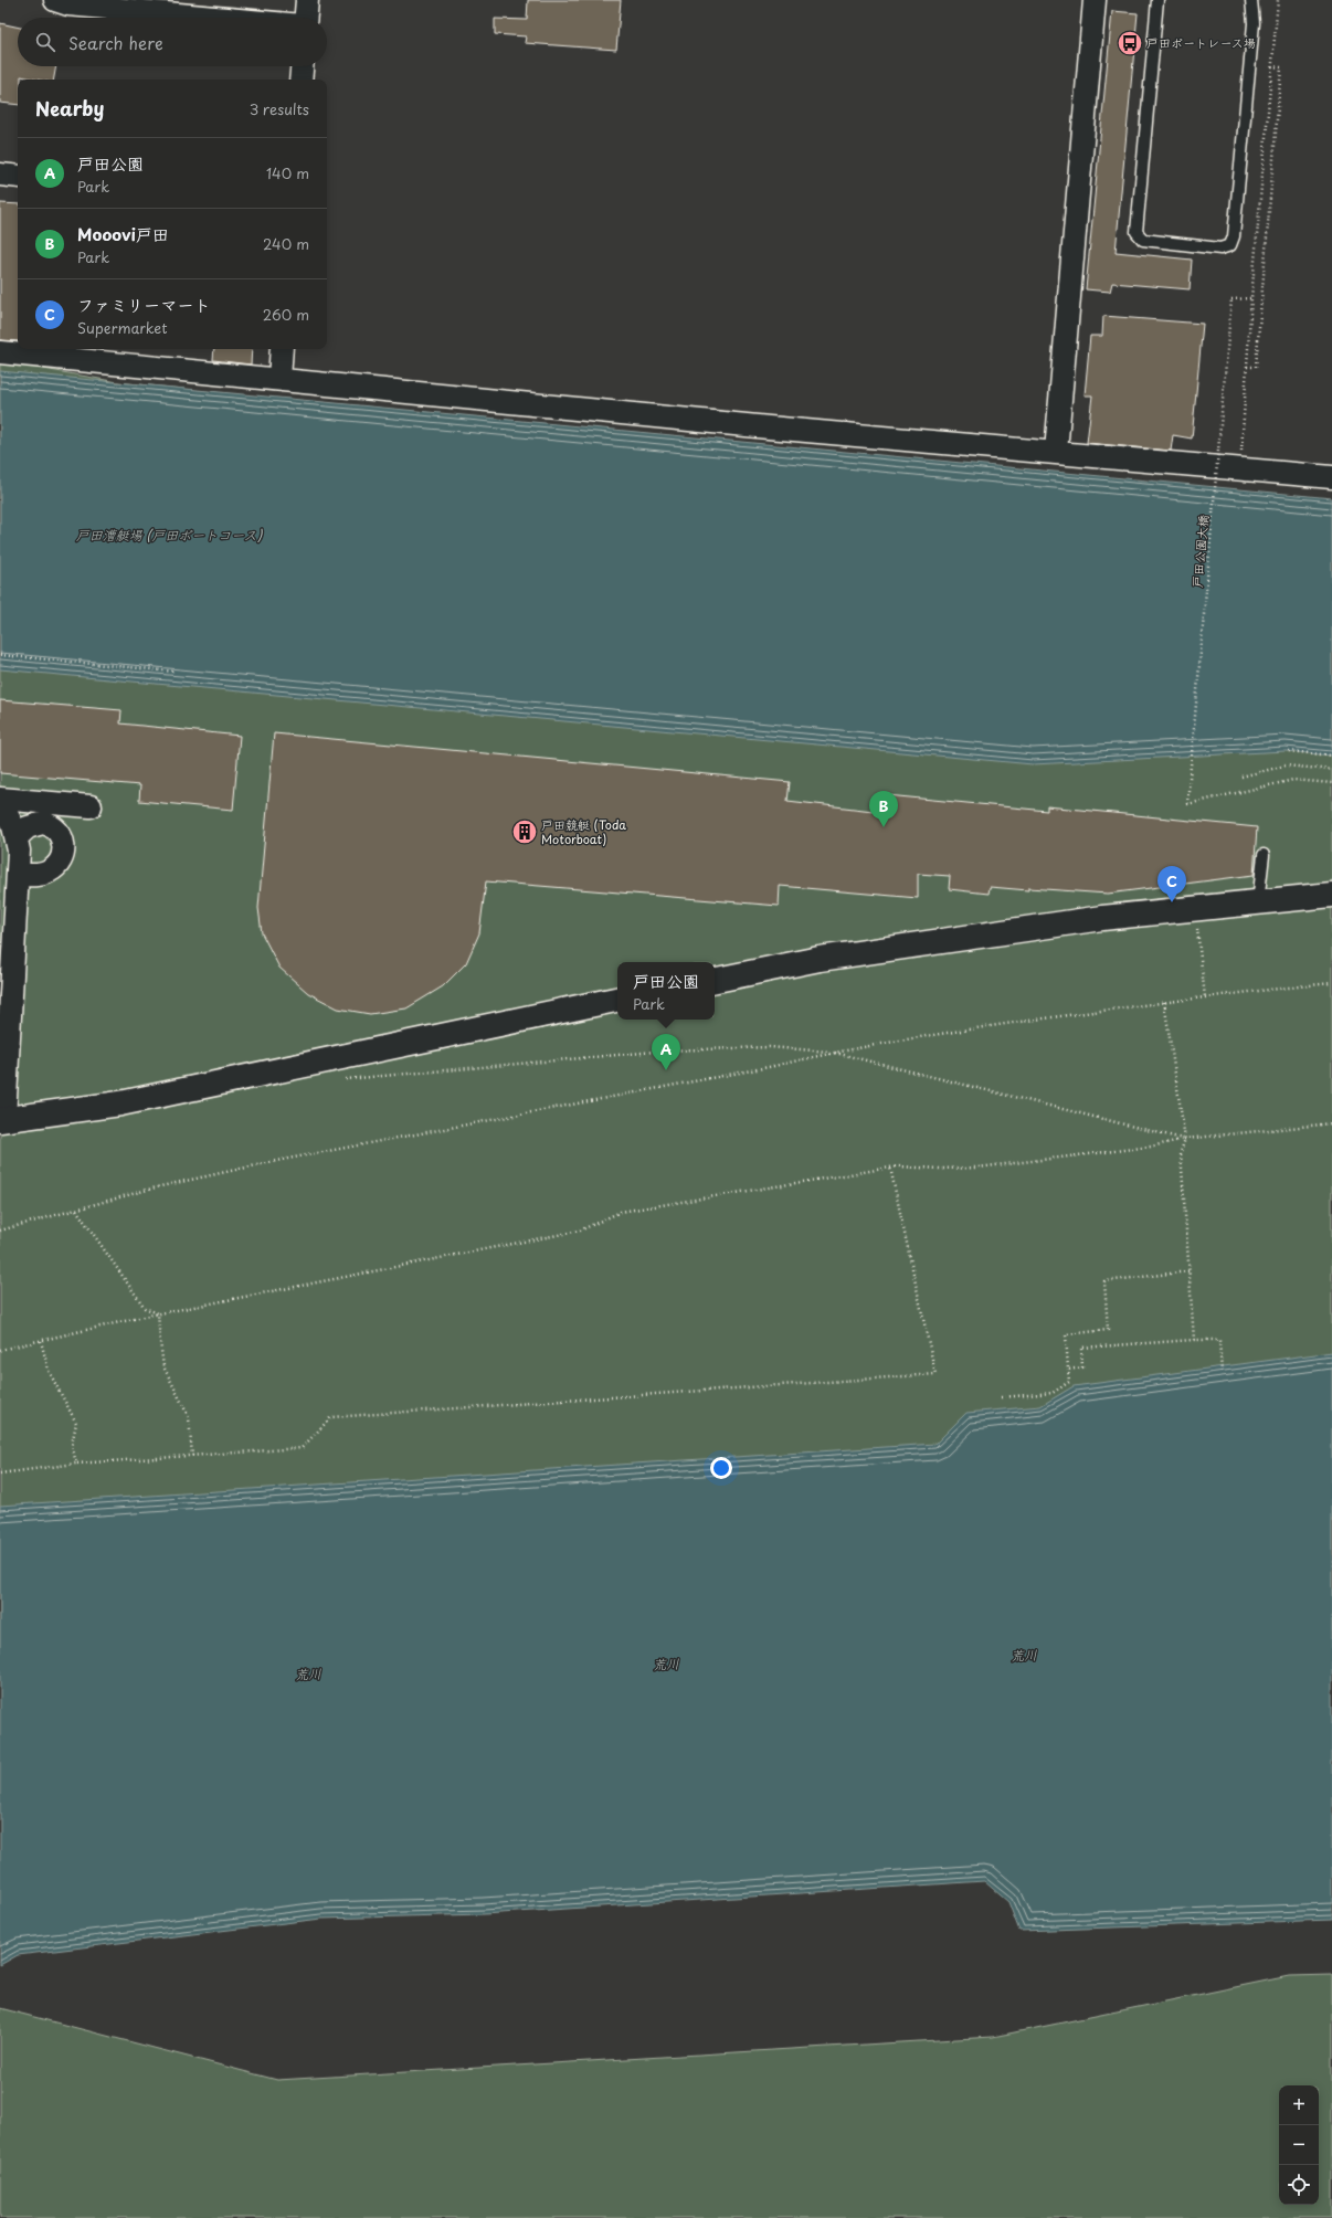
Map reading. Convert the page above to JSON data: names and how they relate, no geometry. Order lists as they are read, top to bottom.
{
  "streets": {
    "path": ["戸田公園大橋"]
  },
  "water": ["戸田漕艇場 (戸田ボートコース)", "荒川"],
  "places": {
    "bus stop": ["戸田ボートレース場"],
    "building": ["戸田競艇 (Toda Motorboat)"]
  },
  "page": {
    "search": "Search here",
    "heading": ["Nearby", "3 results"],
    "list": [
      {
        "mark": "A",
        "name": "戸田公園",
        "note": "Park",
        "value": "140 m"
      },
      {
        "mark": "B",
        "name": "Mooovi戸田",
        "note": "Park",
        "value": "240 m"
      },
      {
        "mark": "C",
        "name": "ファミリーマート",
        "note": "Supermarket",
        "value": "260 m"
      }
    ],
    "pins": ["B", "C", "A"],
    "popup": ["戸田公園", "Park"],
    "map_buttons": ["+", "−"]
  }
}
